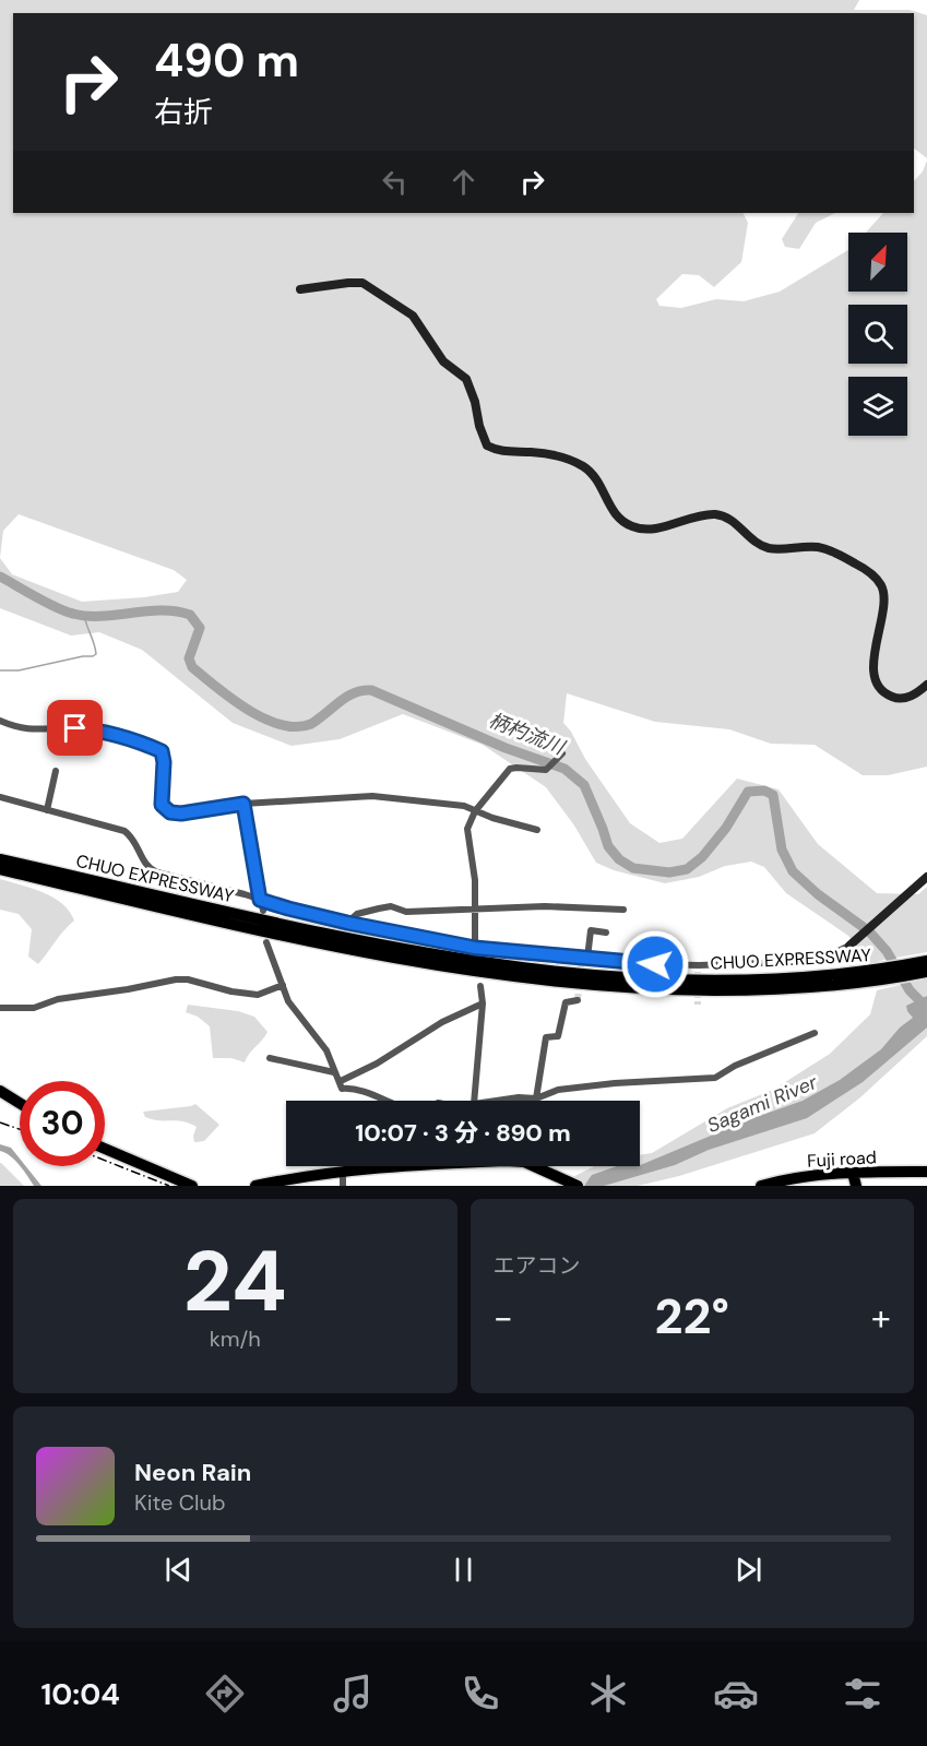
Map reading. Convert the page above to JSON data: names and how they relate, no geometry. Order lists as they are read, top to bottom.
{
  "streets": {
    "highway": ["CHUO EXPRESSWAY", "Fuji road"]
  },
  "water": ["柄杓流川", "Sagami River"],
  "north": "top right",
  "page": {
    "turn": ["490 m", "右折"],
    "limit": "30",
    "trip": "10:07 · 3 分 · 890 m",
    "tile": [
      ["24", "km/h"],
      "エアコン"
    ],
    "heat": ["−", "22°", "+"],
    "song": ["Neon Rain", "Kite Club"],
    "tabs": "10:04"
  }
}
